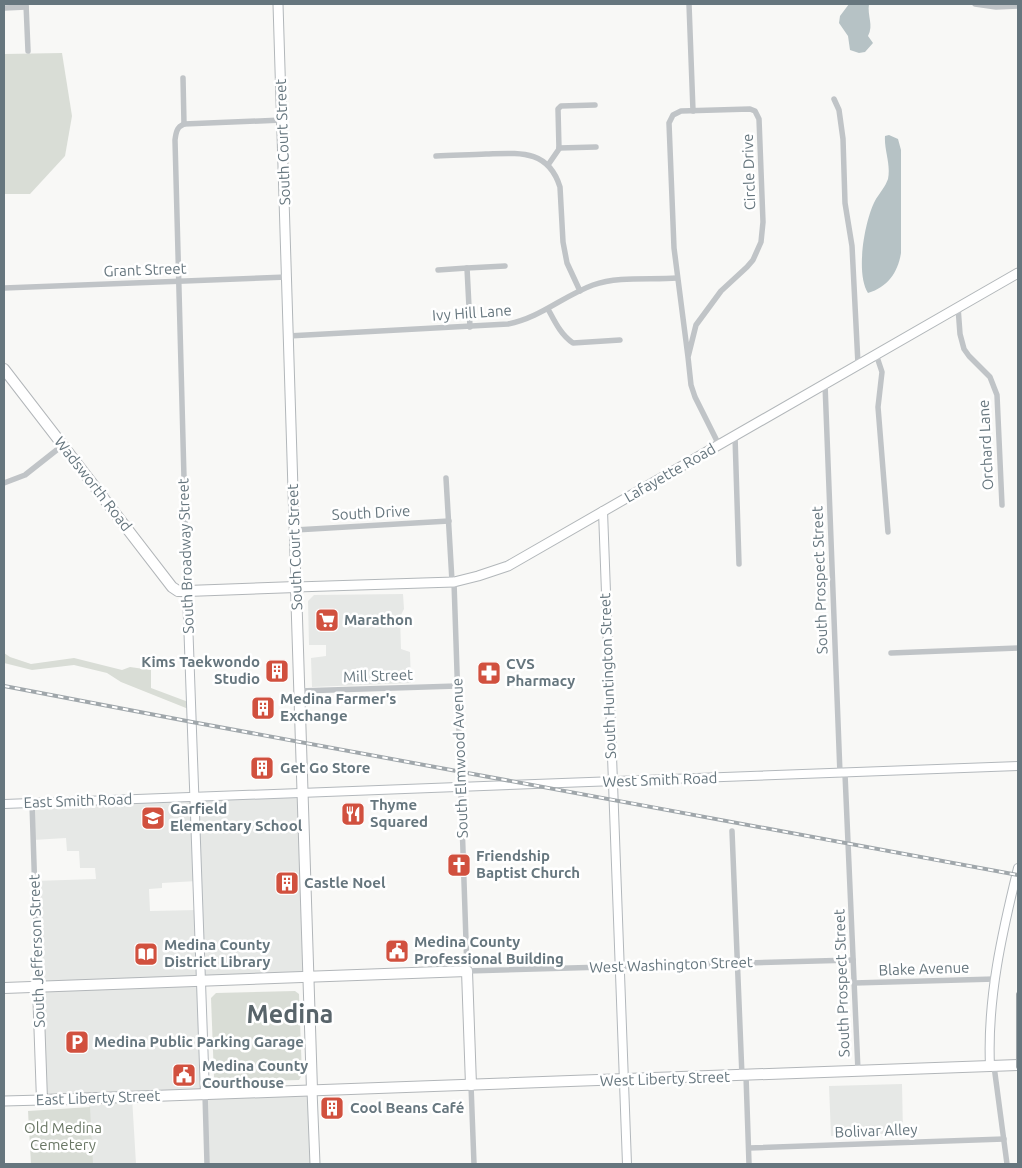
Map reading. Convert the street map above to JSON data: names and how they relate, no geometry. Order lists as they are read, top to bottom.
{
  "streets": {
    "highway": [
      "South Court Street",
      "Wadsworth Road",
      "South Elmwood Avenue",
      "South Jefferson Street",
      "West Washington Street",
      "West Liberty Street",
      "East Liberty Street"
    ],
    "main road": ["Lafayette Road"],
    "street": [
      "Circle Drive",
      "Grant Street",
      "Ivy Hill Lane",
      "Orchard Lane",
      "South Drive",
      "South Broadway Street",
      "South Prospect Street",
      "Mill Street",
      "South Huntington Street",
      "West Smith Road",
      "East Smith Road",
      "Blake Avenue",
      "Bolivar Alley"
    ]
  },
  "crossings": [
    ["South Court Street", "Grant Street"],
    ["South Court Street", "Ivy Hill Lane"],
    ["South Court Street", "Lafayette Road"],
    ["South Court Street", "South Drive"],
    ["South Court Street", "Mill Street"],
    ["South Court Street", "West Smith Road"],
    ["South Court Street", "East Smith Road"],
    ["South Court Street", "West Washington Street"],
    ["South Court Street", "West Liberty Street"],
    ["South Court Street", "East Liberty Street"],
    ["Circle Drive", "Ivy Hill Lane"],
    ["Circle Drive", "Lafayette Road"],
    ["Grant Street", "South Broadway Street"],
    ["Orchard Lane", "Lafayette Road"],
    ["Lafayette Road", "South Prospect Street"],
    ["Lafayette Road", "South Huntington Street"],
    ["Lafayette Road", "South Elmwood Avenue"],
    ["Wadsworth Road", "South Broadway Street"],
    ["South Drive", "South Elmwood Avenue"],
    ["South Broadway Street", "East Smith Road"],
    ["South Broadway Street", "West Washington Street"],
    ["South Broadway Street", "East Liberty Street"],
    ["South Prospect Street", "West Smith Road"],
    ["South Prospect Street", "West Washington Street"],
    ["South Prospect Street", "Blake Avenue"],
    ["South Prospect Street", "West Liberty Street"],
    ["Mill Street", "South Elmwood Avenue"],
    ["South Huntington Street", "West Smith Road"],
    ["South Huntington Street", "West Washington Street"],
    ["South Huntington Street", "West Liberty Street"],
    ["South Elmwood Avenue", "West Smith Road"],
    ["South Elmwood Avenue", "West Washington Street"],
    ["South Elmwood Avenue", "West Liberty Street"],
    ["West Smith Road", "East Smith Road"],
    ["East Smith Road", "South Jefferson Street"],
    ["South Jefferson Street", "West Washington Street"],
    ["South Jefferson Street", "East Liberty Street"],
    ["West Liberty Street", "East Liberty Street"]
  ],
  "districts": ["Medina"],
  "parks": ["Old Medina Cemetery"],
  "places": {
    "supermarket": ["Marathon"],
    "building": [
      "Kims Taekwondo Studio",
      "Medina Farmer's Exchange",
      "Get Go Store",
      "Castle Noel",
      "Cool Beans Café"
    ],
    "pharmacy": ["CVS Pharmacy"],
    "restaurant": ["Thyme Squared"],
    "school or university": ["Garfield Elementary School"],
    "church": ["Friendship Baptist Church"],
    "public building": ["Medina County Professional Building", "Medina County Courthouse"],
    "library": ["Medina County District Library"],
    "parking": ["Medina Public Parking Garage"]
  }
}
